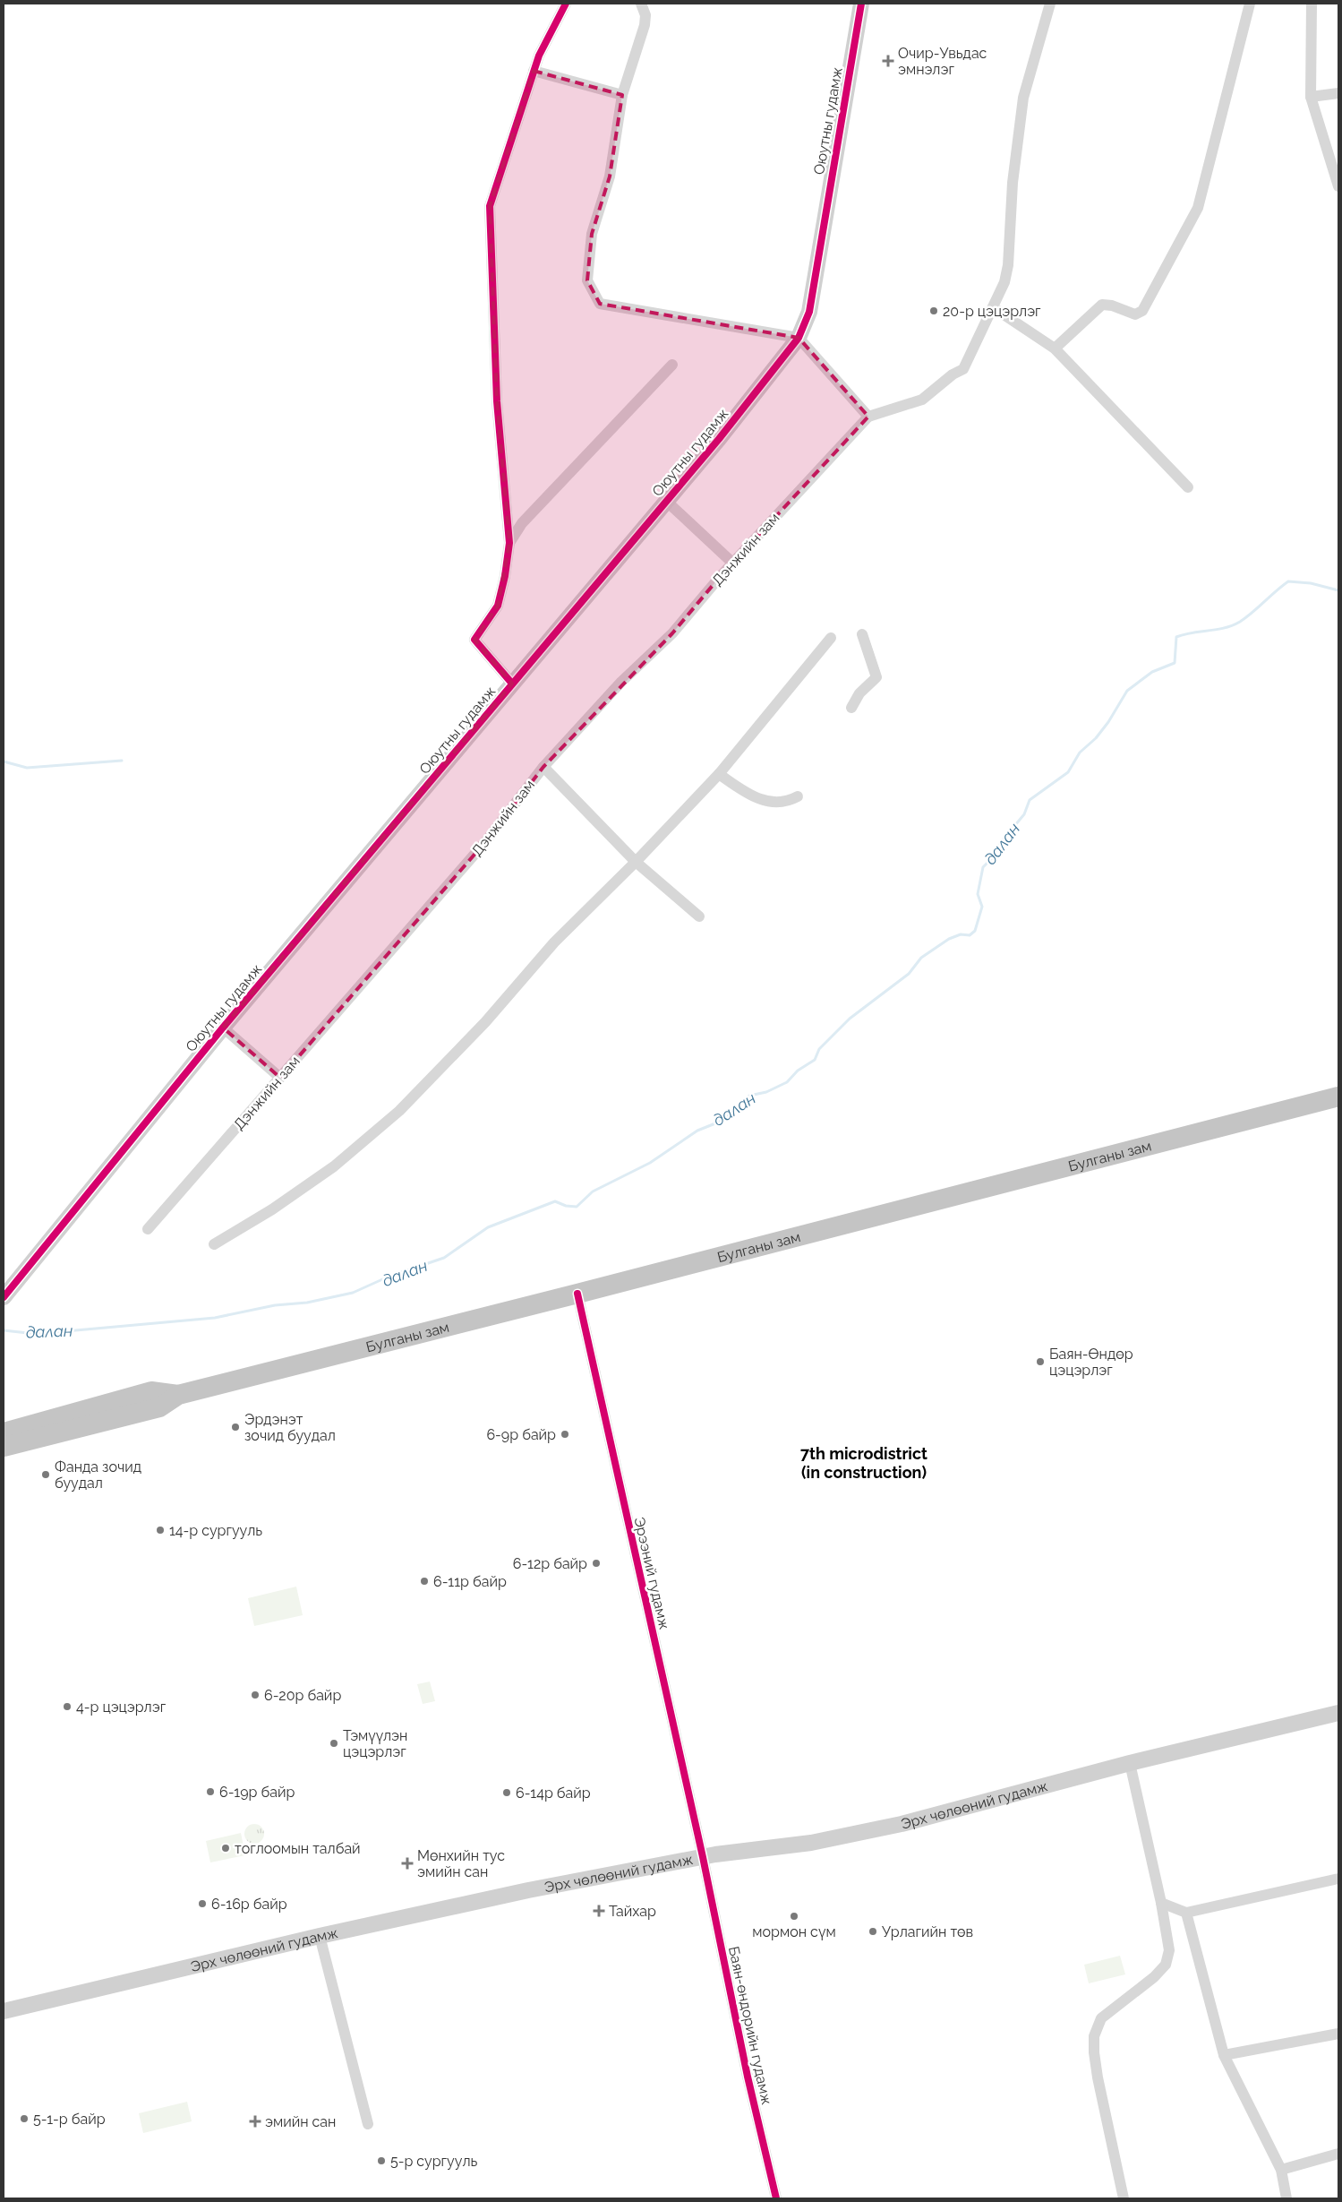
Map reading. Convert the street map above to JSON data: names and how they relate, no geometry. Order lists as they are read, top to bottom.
{
  "streets": {
    "highway": ["Булганы зам"],
    "street": [
      "Оюутны гудамж",
      "Дэнжийн зам",
      "Эрээний гудамж",
      "Эрх чөлөөний гудамж",
      "Баян-өндорийн гудамж"
    ]
  },
  "crossings": [
    ["Булганы зам", "Эрээний гудамж"],
    ["Эрээний гудамж", "Эрх чөлөөний гудамж"],
    ["Эрээний гудамж", "Баян-өндорийн гудамж"],
    ["Эрх чөлөөний гудамж", "Баян-өндорийн гудамж"]
  ],
  "districts": ["7th microdistrict (in construction)"],
  "water": ["далан"],
  "places": {
    "health": [
      "Oчир-Увьдас эмнэлэг",
      "Мөнхийн тус эмийн сан",
      "Тайхар",
      "эмийн сан"
    ],
    "other": [
      "20-р цэцэрлэг",
      "Баян-Өндөр цэцэрлэг",
      "Эрдэнэт зочид буудал",
      "6-9р байр",
      "Фанда зочид буудал",
      "14-р сургууль",
      "6-12р байр",
      "6-11р байр",
      "6-20р байр",
      "4-р цэцэрлэг",
      "Тэмүүлэн цэцэрлэг",
      "6-19р байр",
      "6-14р байр",
      "тоглоомын талбай",
      "6-16р байр",
      "мормон сүм",
      "Урлагийн төв",
      "5-1-р байр",
      "5-р сургууль"
    ]
  }
}
